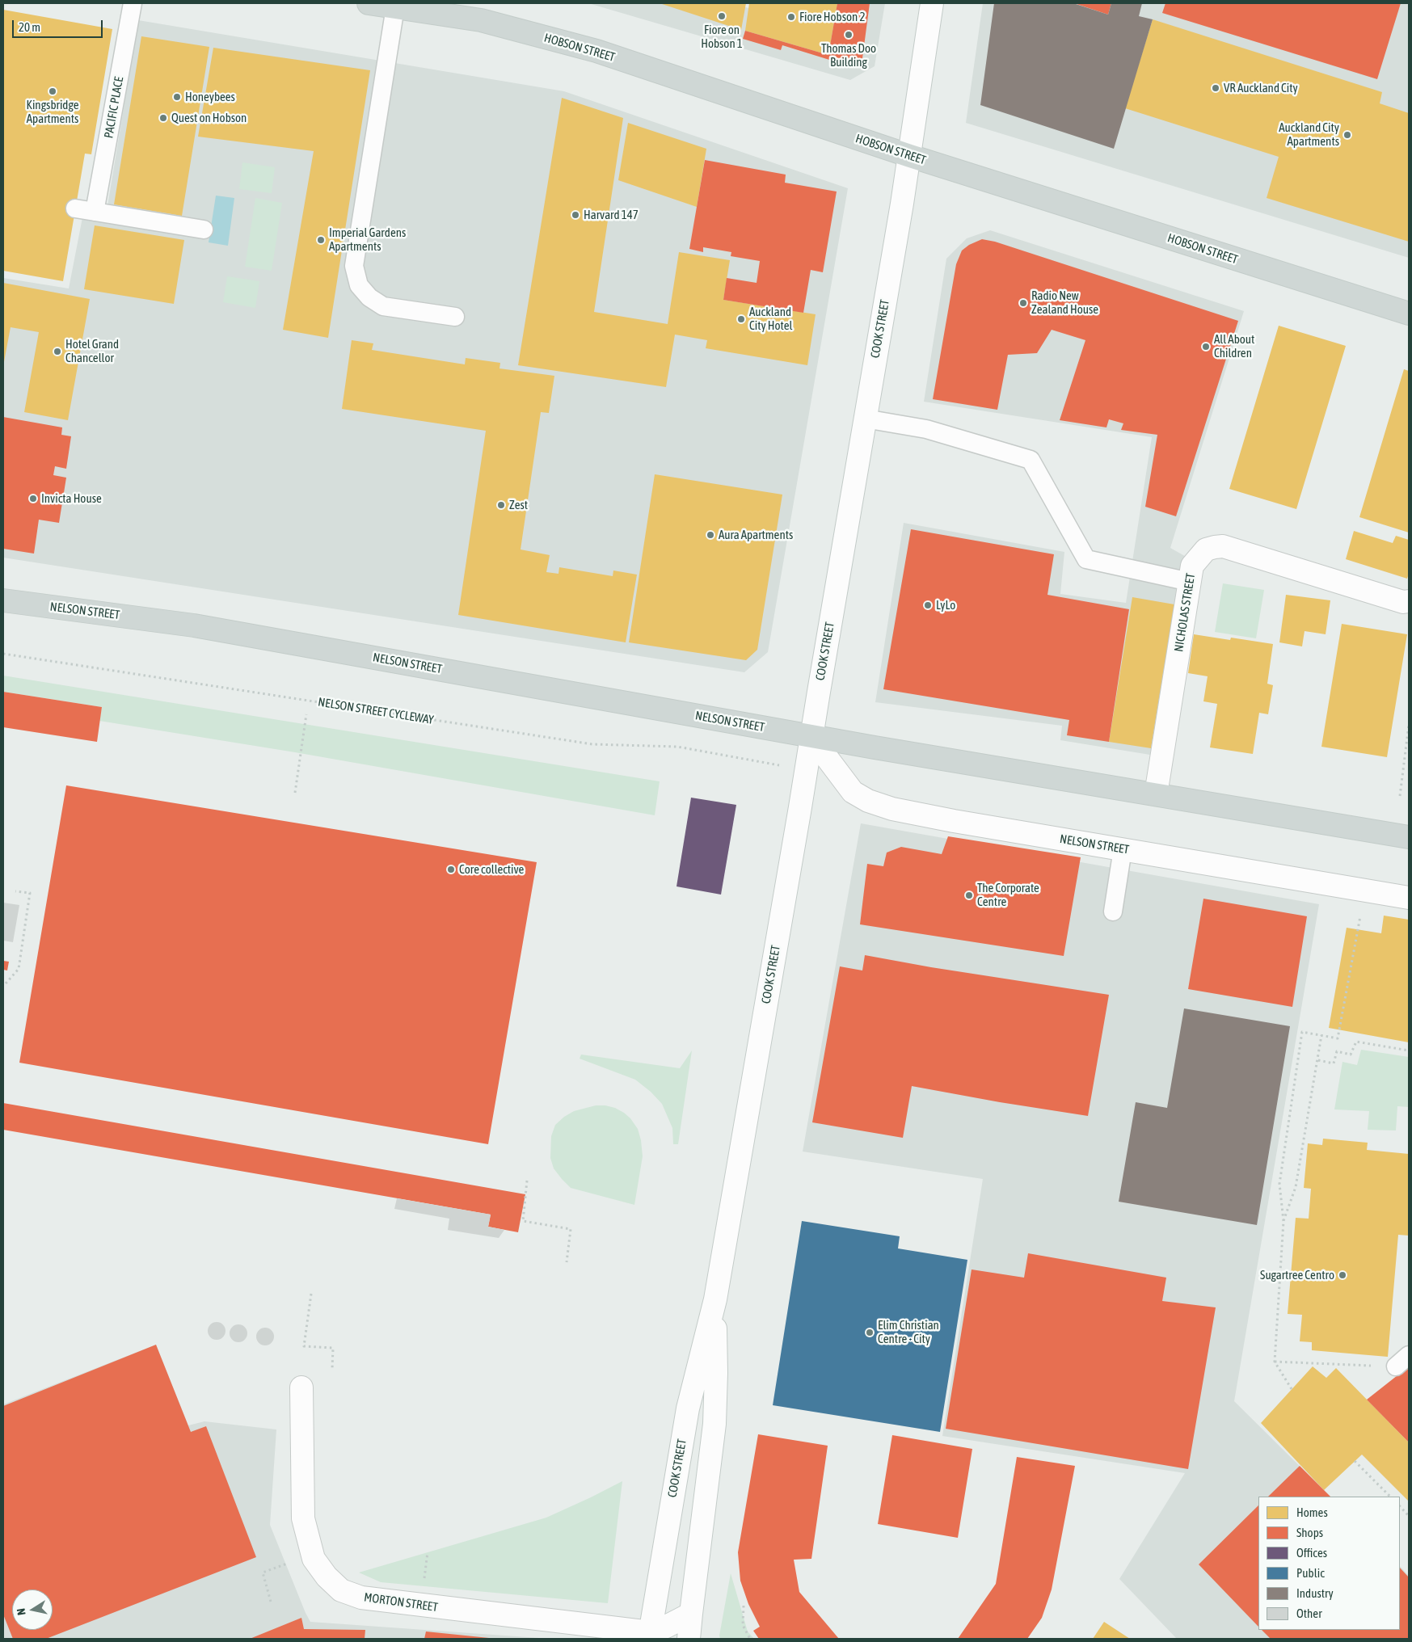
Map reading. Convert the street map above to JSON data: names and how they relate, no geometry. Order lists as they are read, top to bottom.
{
  "streets": {
    "main road": [
      "HOBSON STREET",
      "COOK STREET",
      "NELSON STREET",
      "NICHOLAS STREET",
      "MORTON STREET"
    ],
    "lane": ["PACIFIC PLACE"],
    "path": ["NELSON STREET CYCLEWAY"]
  },
  "crossings": [
    ["HOBSON STREET", "COOK STREET"],
    ["COOK STREET", "NELSON STREET"],
    ["COOK STREET", "MORTON STREET"],
    ["NELSON STREET", "NICHOLAS STREET"]
  ],
  "places": [
    "Fiore on Hobson 1",
    "Fiore Hobson 2",
    "Thomas Doo Building",
    "VR Auckland City",
    "Kingsbridge Apartments",
    "Honeybees",
    "Quest on Hobson",
    "Auckland City Apartments",
    "Harvard 147",
    "Imperial Gardens Apartments",
    "Radio New Zealand House",
    "Auckland City Hotel",
    "All About Children",
    "Hotel Grand Chancellor",
    "Invicta House",
    "Zest",
    "Aura Apartments",
    "LyLo",
    "Core collective",
    "The Corporate Centre",
    "Sugartree Centro",
    "Elim Christian Centre - City"
  ],
  "legend": [
    "Homes",
    "Shops",
    "Offices",
    "Public",
    "Industry",
    "Other"
  ],
  "scale_bar": "20 m",
  "north": "left"
}
